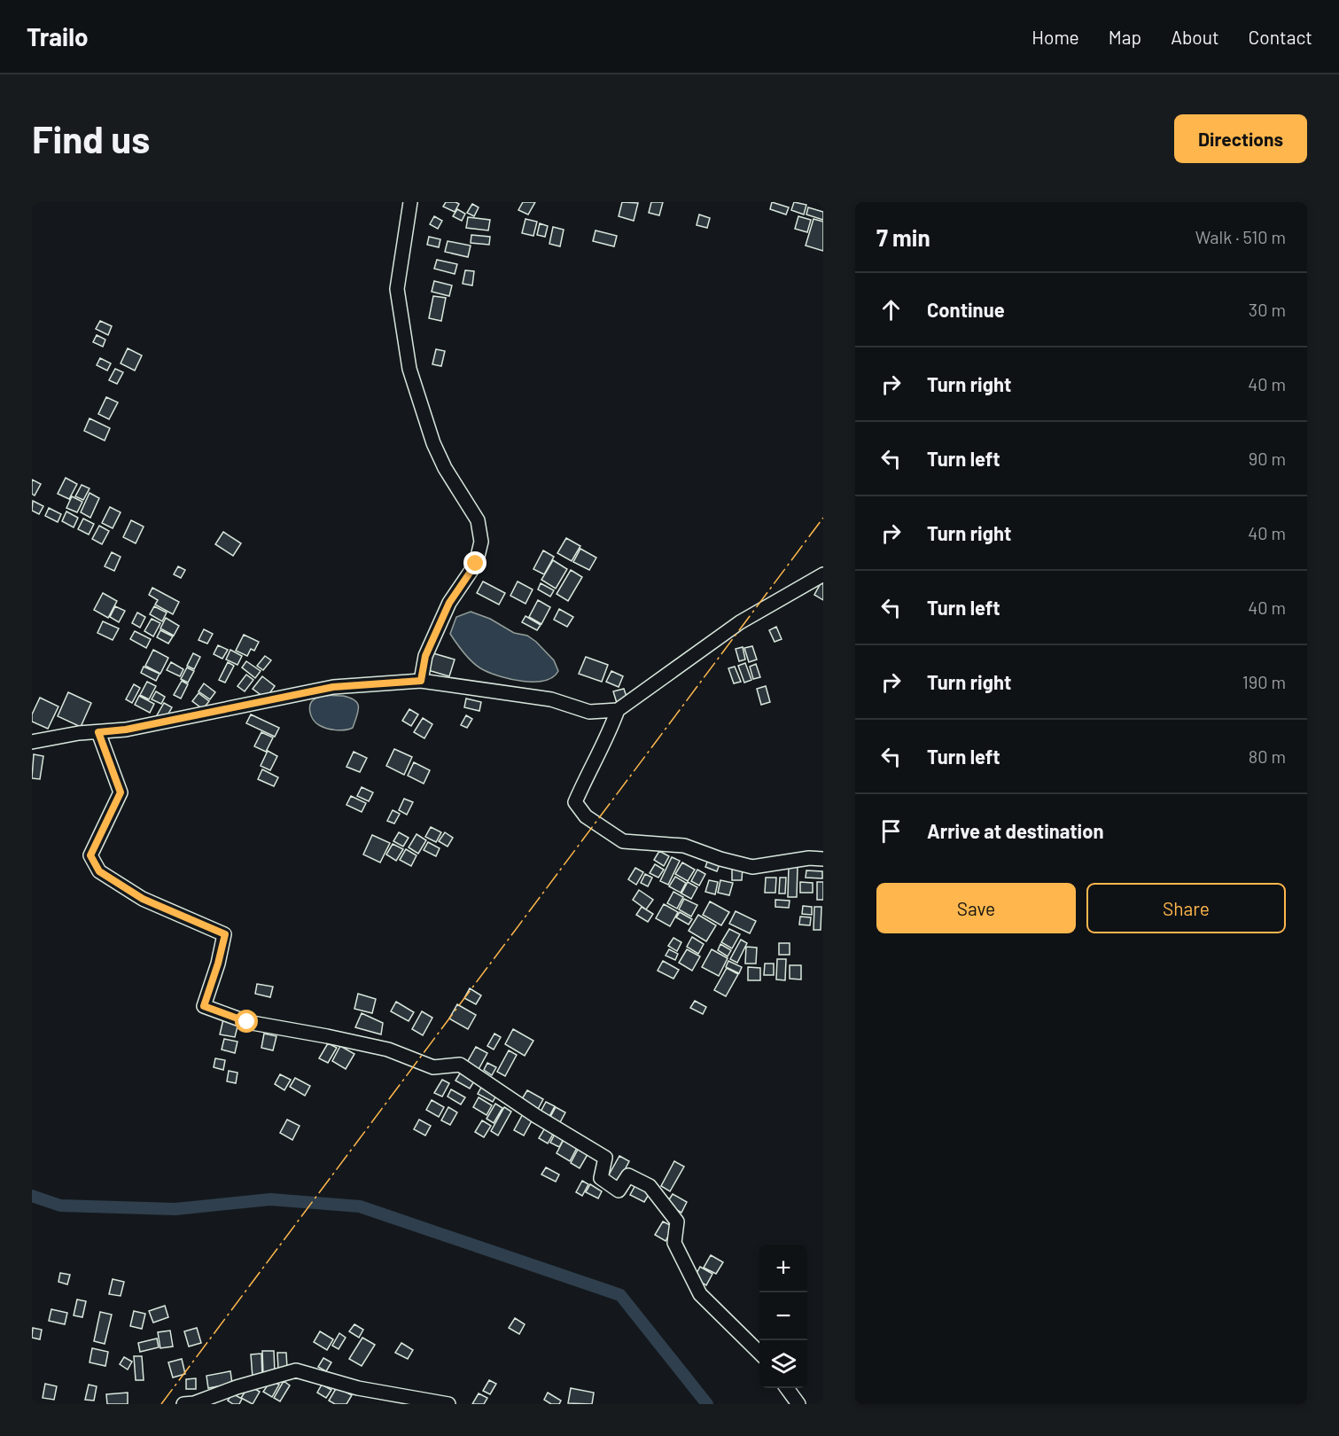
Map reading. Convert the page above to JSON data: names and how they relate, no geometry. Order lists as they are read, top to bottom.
{
  "page": {
    "header": "Trailo",
    "nav": [
      "Home",
      "Map",
      "About",
      "Contact"
    ],
    "buttons": [
      "Directions",
      ["Save", "Share"]
    ],
    "title": "Find us",
    "heading": ["7 min", "Walk · 510 m"],
    "list": [
      ["Continue", "30 m"],
      ["Turn right", "40 m"],
      ["Turn left", "90 m"],
      ["Turn right", "40 m"],
      ["Turn left", "40 m"],
      ["Turn right", "190 m"],
      ["Turn left", "80 m"],
      "Arrive at destination"
    ],
    "map_buttons": ["+", "−"]
  }
}
